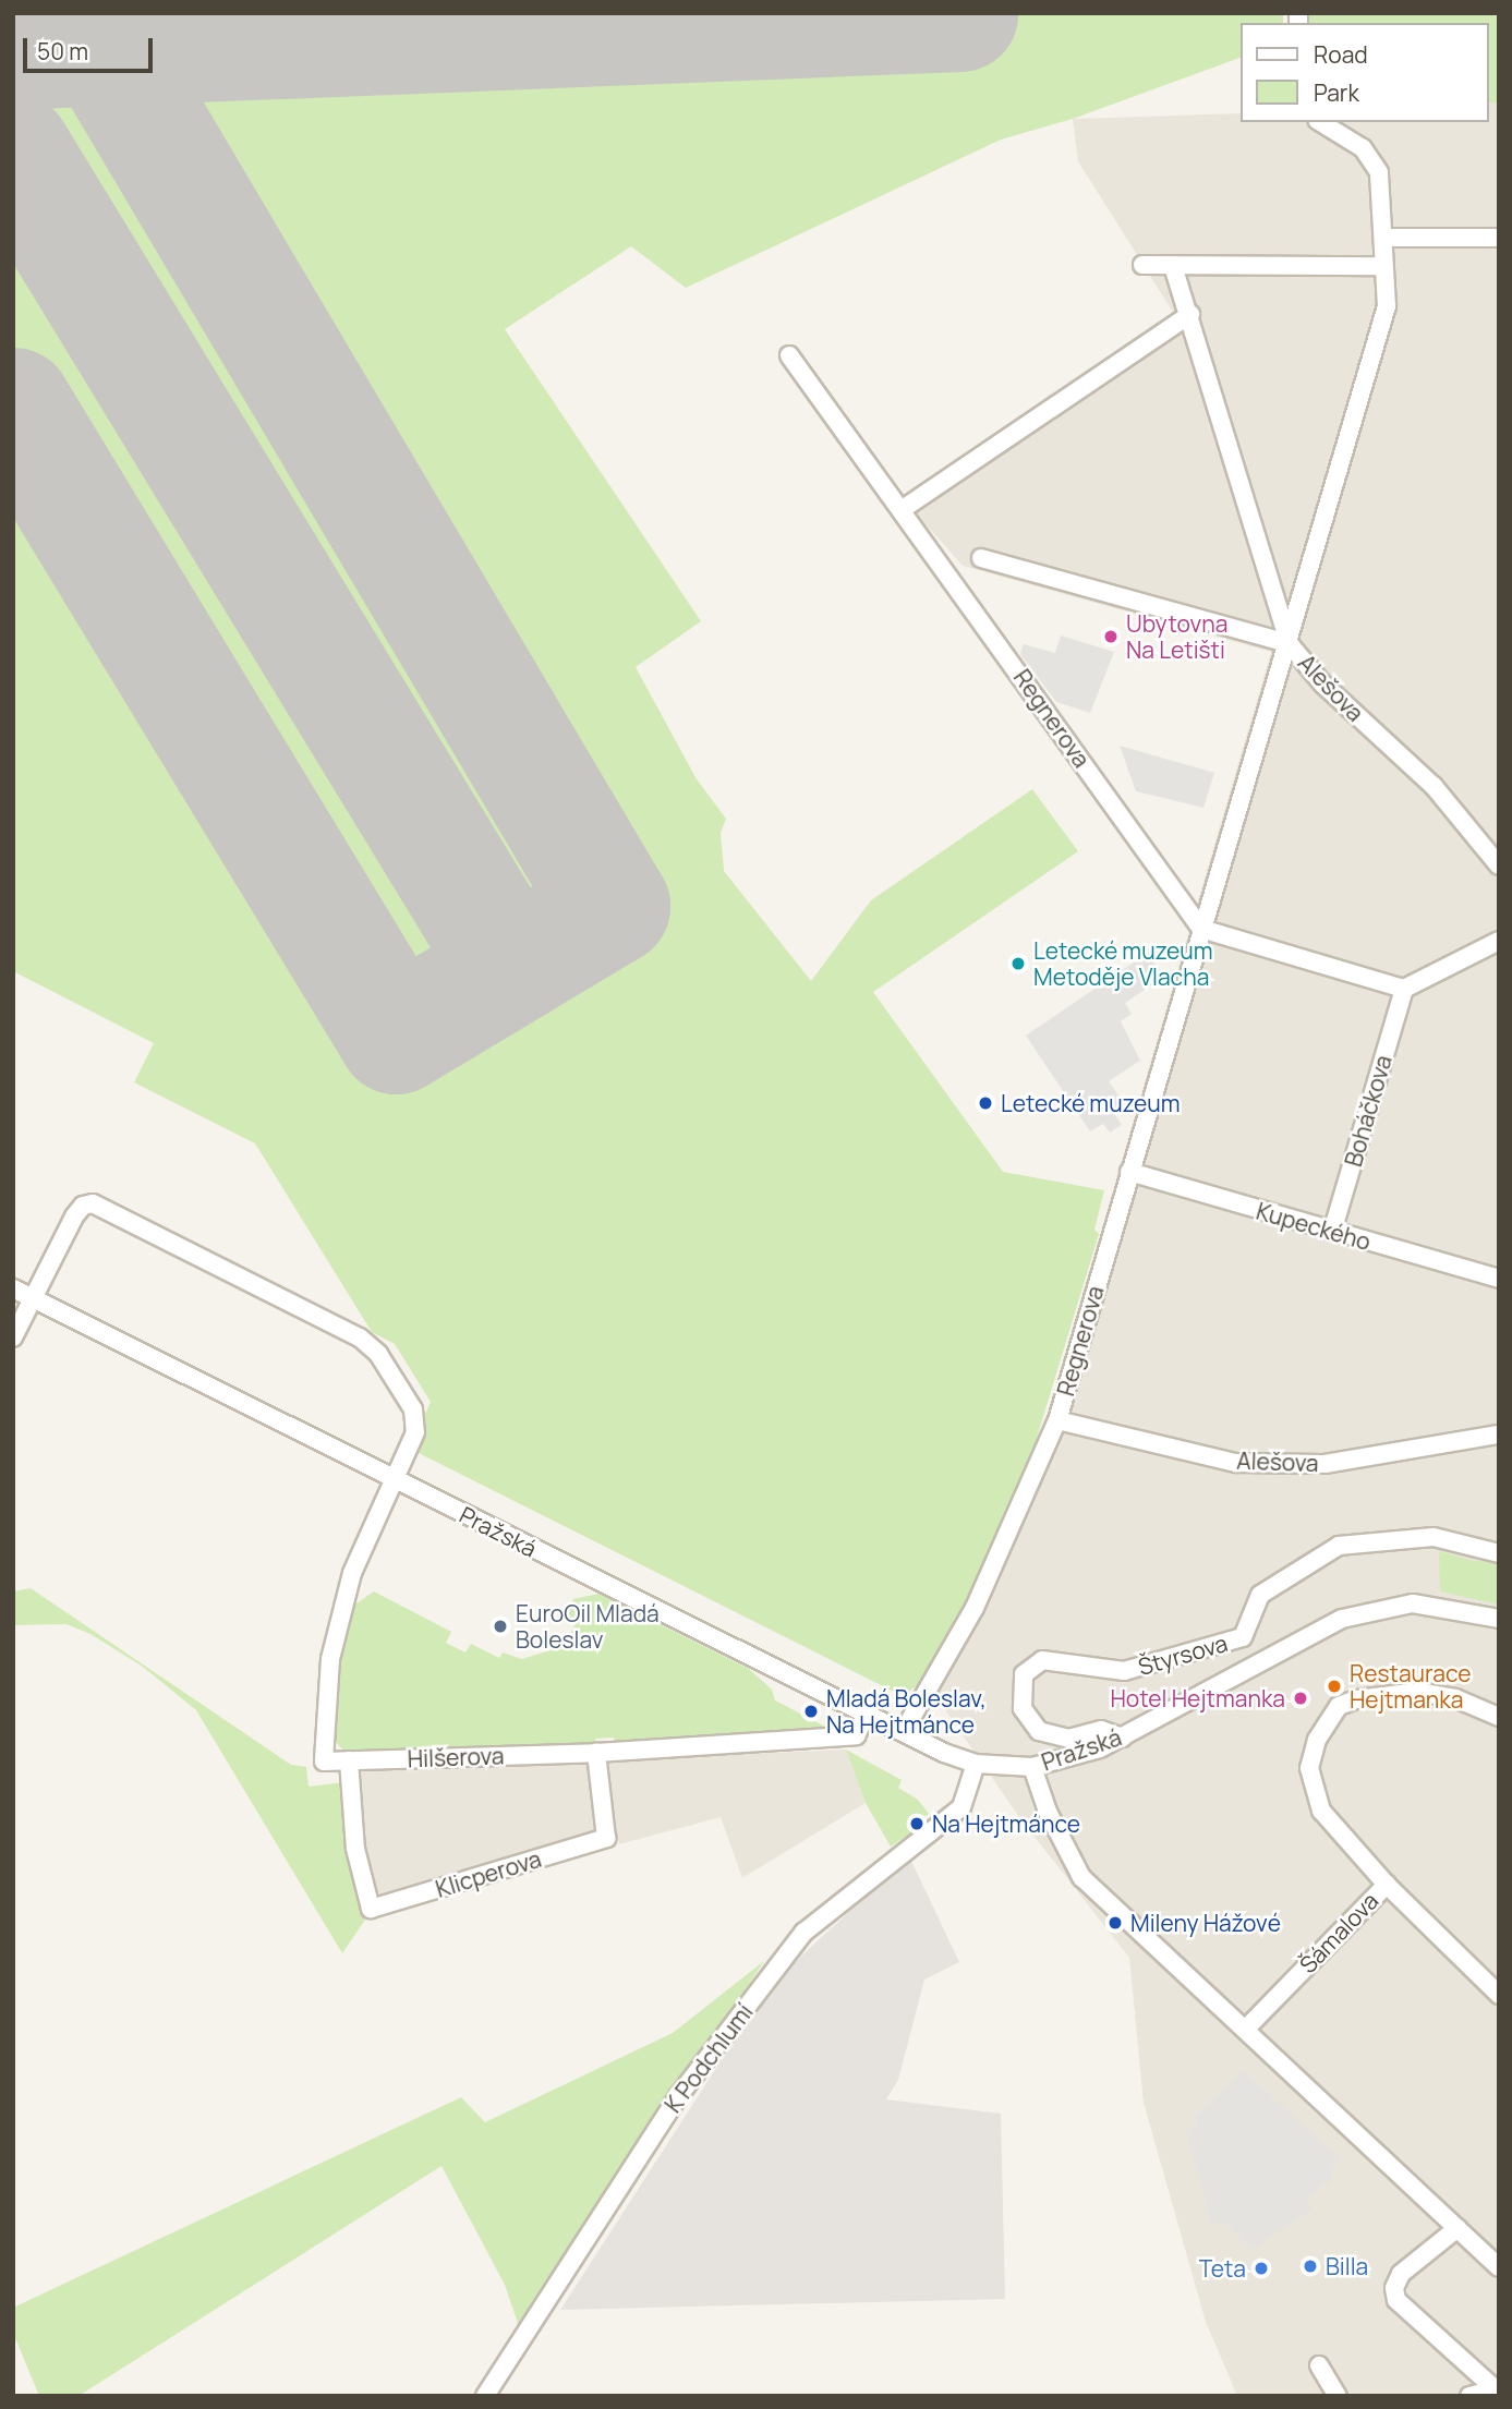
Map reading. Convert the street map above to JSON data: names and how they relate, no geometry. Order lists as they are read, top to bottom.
{
  "streets": {
    "street": [
      "Alešova",
      "Regnerova",
      "Boháčkova",
      "Kupeckého",
      "Pražská",
      "Štyrsova",
      "Hilšerova",
      "Klicperova",
      "Šámalova",
      "K Podchlumí"
    ]
  },
  "crossings": [
    ["Alešova", "Regnerova"],
    ["Regnerova", "Kupeckého"],
    ["Regnerova", "Pražská"],
    ["Boháčkova", "Kupeckého"],
    ["Pražská", "Štyrsova"],
    ["Pražská", "Hilšerova"],
    ["Pražská", "K Podchlumí"],
    ["Hilšerova", "Klicperova"]
  ],
  "places": [
    "Ubytovna Na Letišti",
    "Letecké muzeum Metoděje Vlacha",
    "Letecké muzeum",
    "EuroOil Mladá Boleslav",
    "Restaurace Hejtmanka",
    "Hotel Hejtmanka",
    "Mladá Boleslav, Na Hejtmánce",
    "Na Hejtmánce",
    "Mileny Hážové",
    "Billa",
    "Teta"
  ],
  "legend": ["Road", "Park"],
  "scale_bar": "50 m"
}
